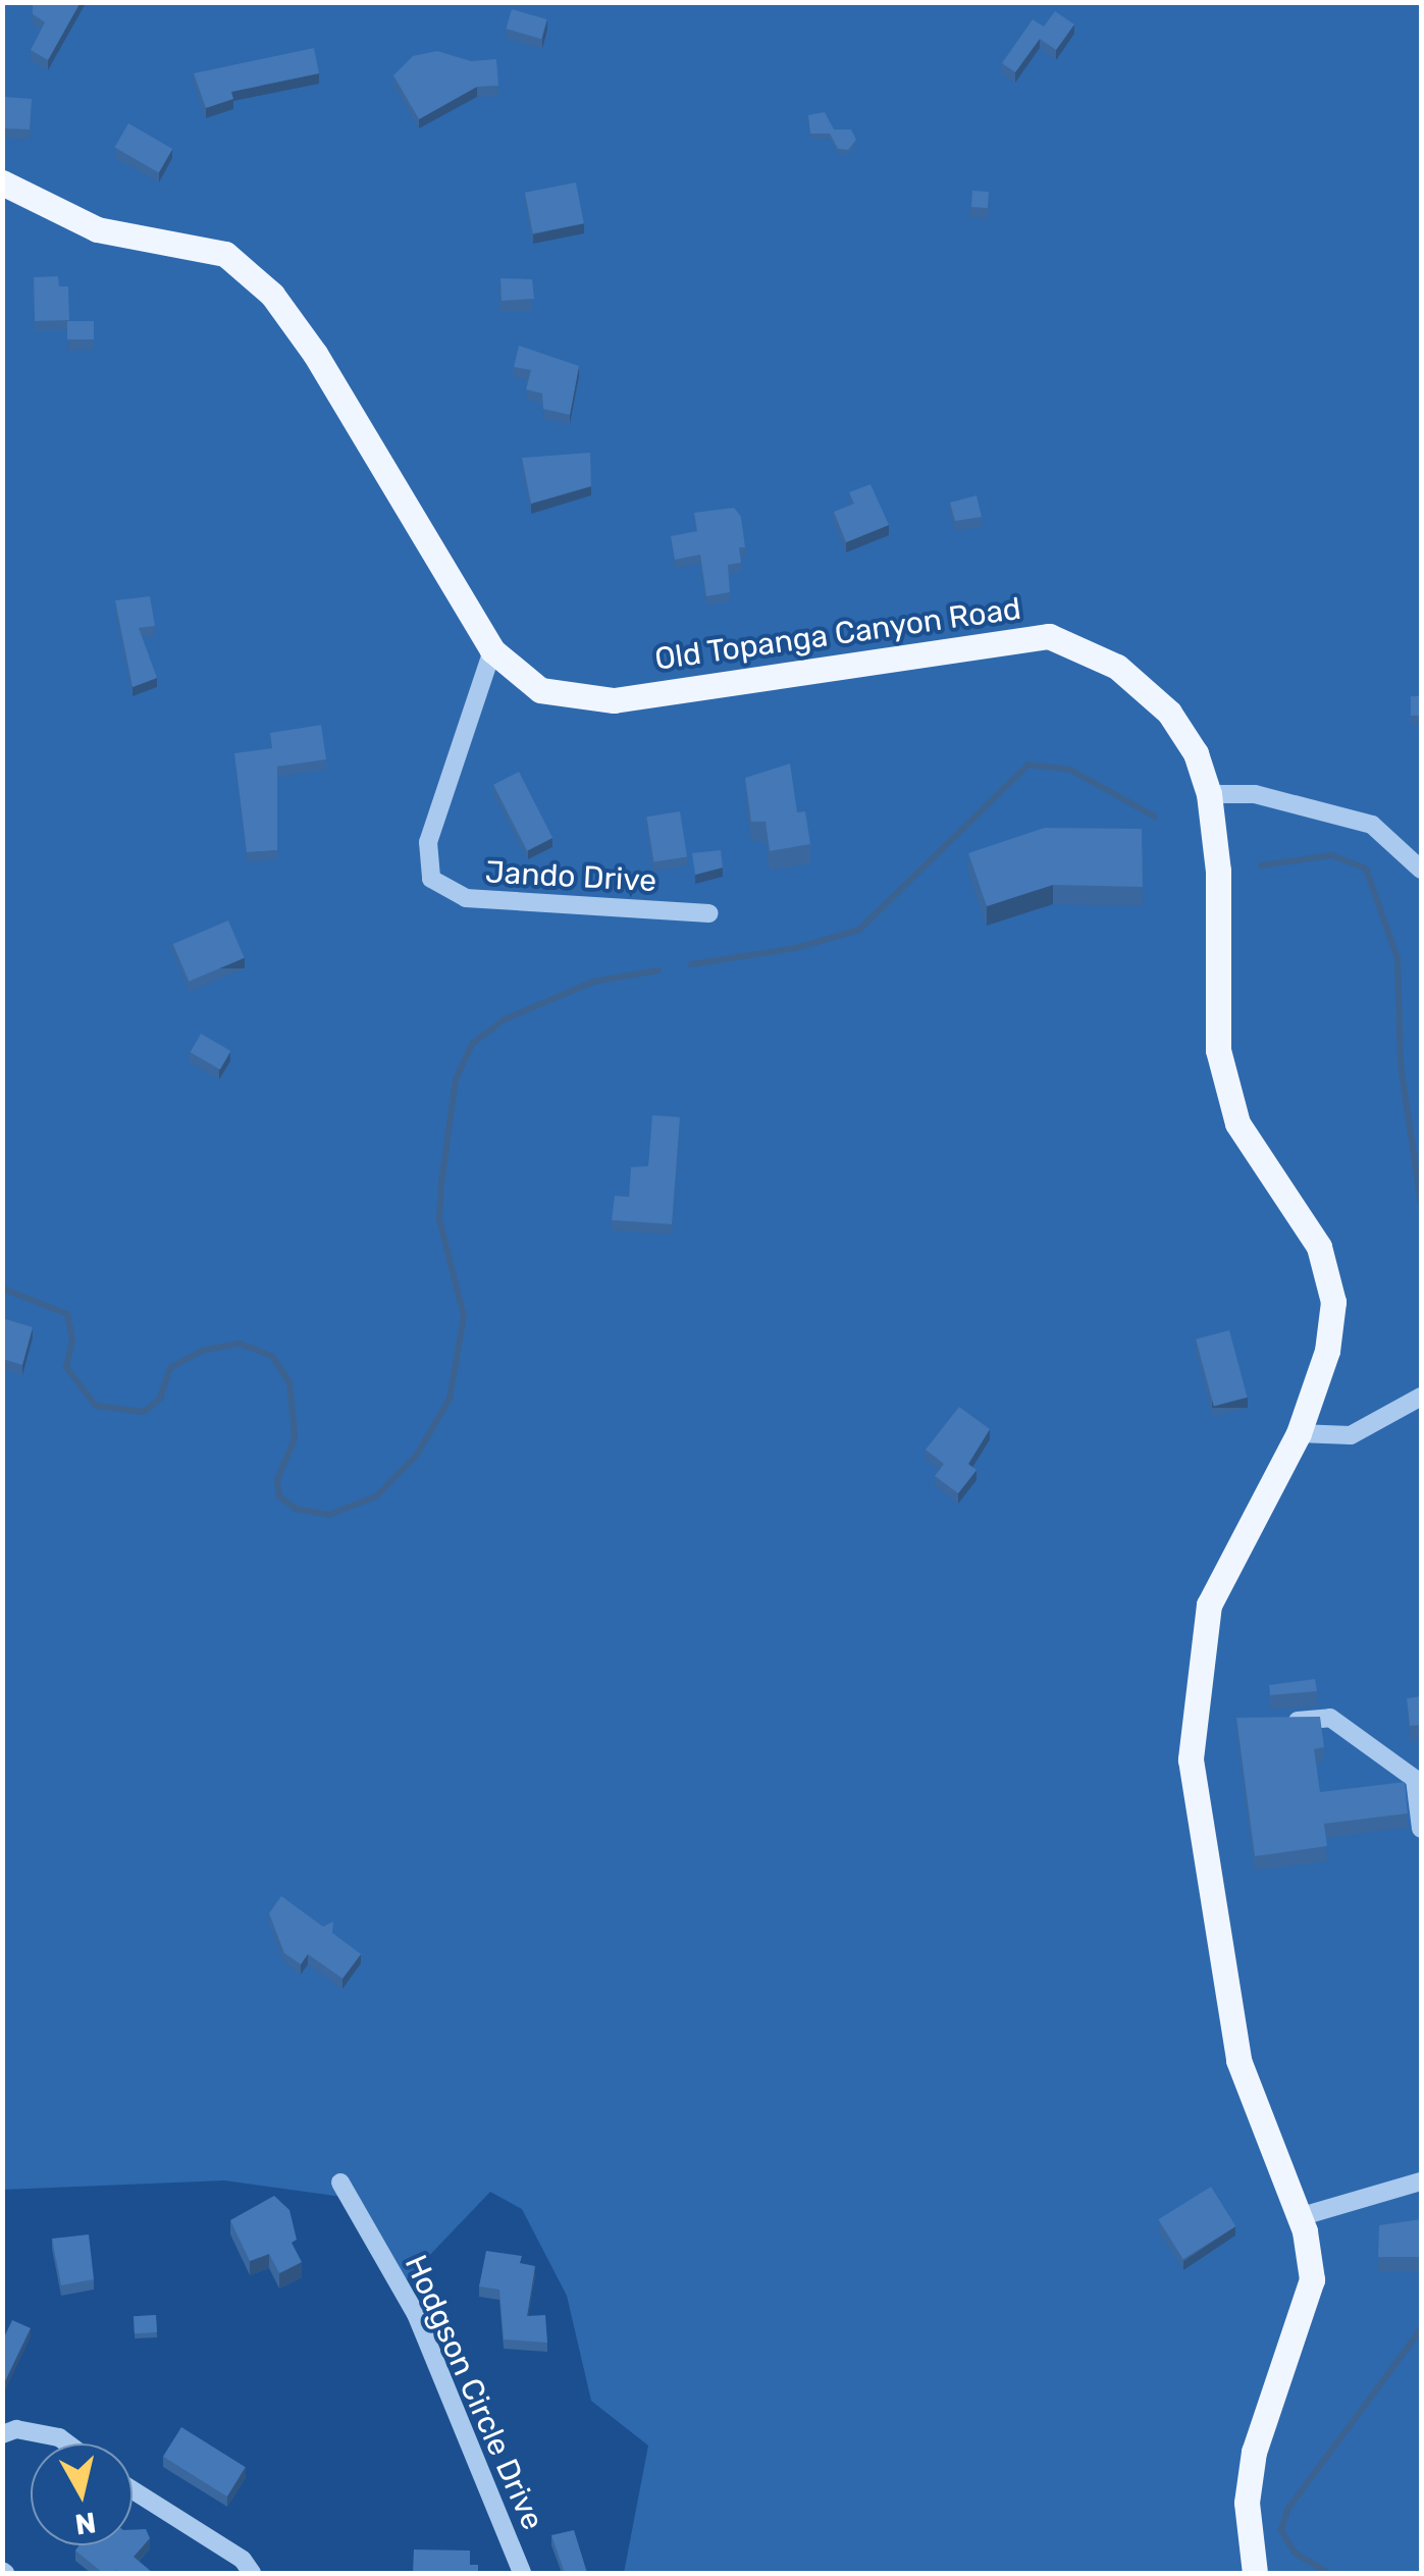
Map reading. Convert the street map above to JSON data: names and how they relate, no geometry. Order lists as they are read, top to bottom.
{
  "streets": {
    "main road": ["Old Topanga Canyon Road"],
    "street": ["Jando Drive", "Hodgson Circle Drive"]
  },
  "crossings": [
    ["Old Topanga Canyon Road", "Jando Drive"]
  ],
  "north": "bottom"
}
